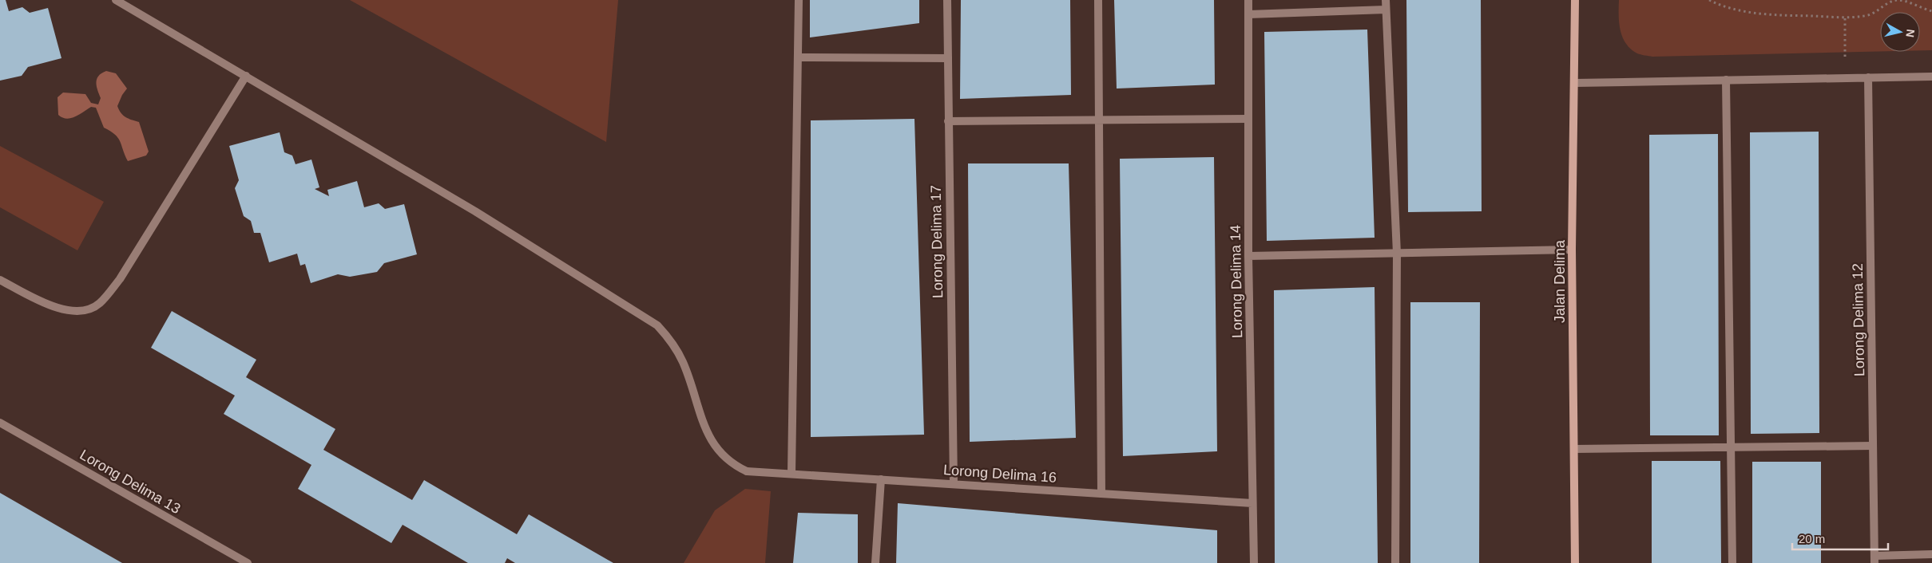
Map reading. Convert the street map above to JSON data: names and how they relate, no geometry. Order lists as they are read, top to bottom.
{
  "streets": {
    "street": [
      "Lorong Delima 17",
      "Lorong Delima 14",
      "Jalan Delima",
      "Lorong Delima 12",
      "Lorong Delima 16",
      "Lorong Delima 13"
    ]
  },
  "crossings": [
    ["Lorong Delima 17", "Lorong Delima 16"],
    ["Lorong Delima 14", "Lorong Delima 16"]
  ],
  "scale_bar": "20 m",
  "north": "right"
}
